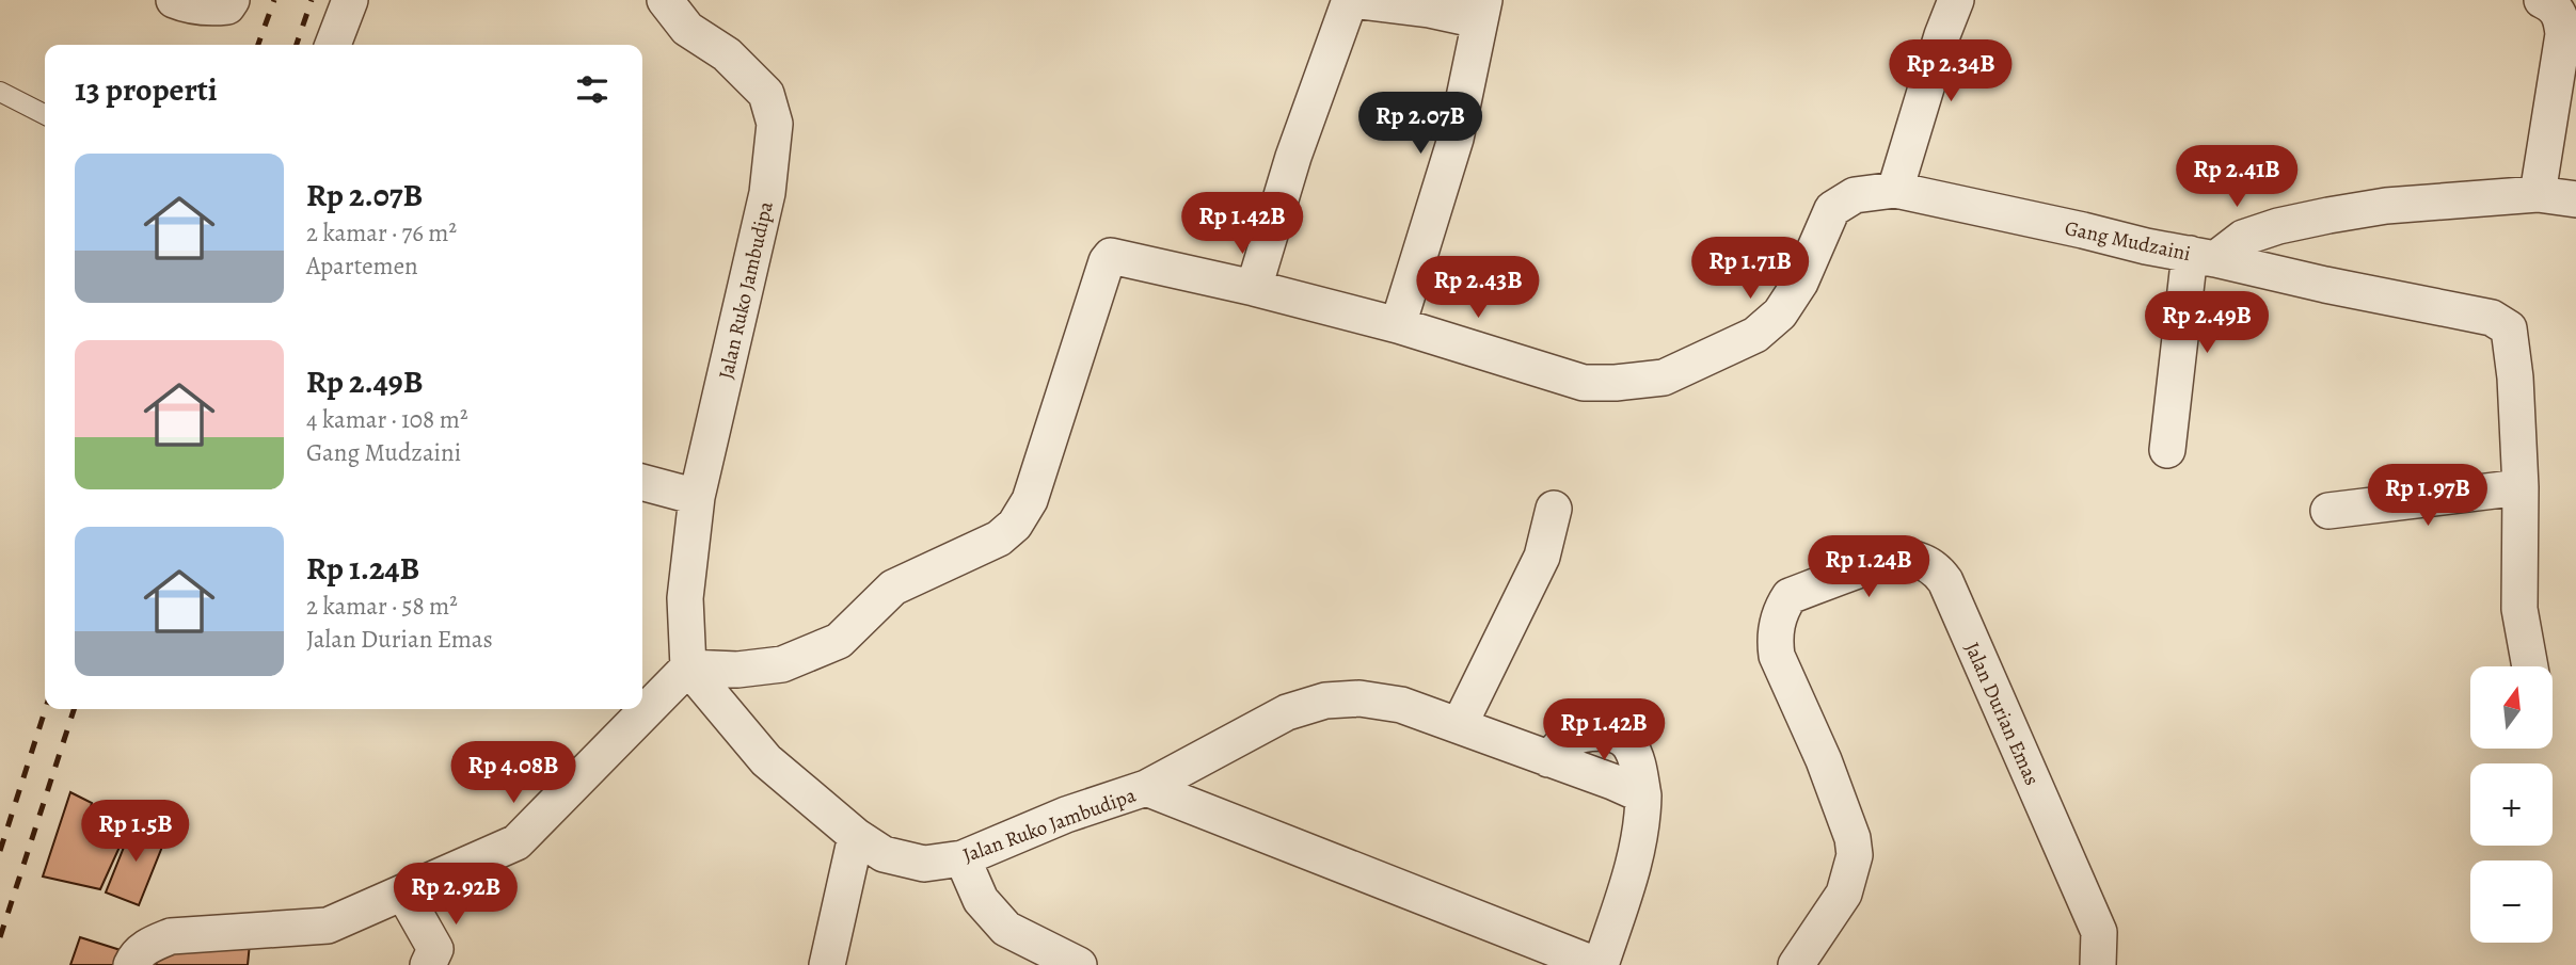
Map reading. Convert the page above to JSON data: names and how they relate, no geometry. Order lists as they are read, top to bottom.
{
  "streets": {
    "street": ["Gang Mudzaini", "Jalan Ruko Jambudipa", "Jalan Durian Emas"]
  },
  "crossings": [
    ["Gang Mudzaini", "Jalan Ruko Jambudipa"]
  ],
  "north": "top",
  "page": {
    "price": [
      "Rp 2.34B",
      "Rp 2.07B",
      "Rp 2.41B",
      "Rp 1.42B",
      "Rp 1.71B",
      "Rp 2.43B",
      "Rp 2.49B",
      "Rp 1.97B",
      "Rp 1.24B",
      "Rp 1.42B",
      "Rp 4.08B",
      "Rp 1.5B",
      "Rp 2.92B"
    ],
    "heading": "13 properti",
    "list": [
      {
        "name": "Rp 2.07B",
        "note": "2 kamar · 76 m² · Apartemen"
      },
      {
        "name": "Rp 2.49B",
        "note": "4 kamar · 108 m² · Gang Mudzaini"
      },
      {
        "name": "Rp 1.24B",
        "note": "2 kamar · 58 m² · Jalan Durian Emas"
      }
    ],
    "map_buttons": ["+", "−"]
  }
}
